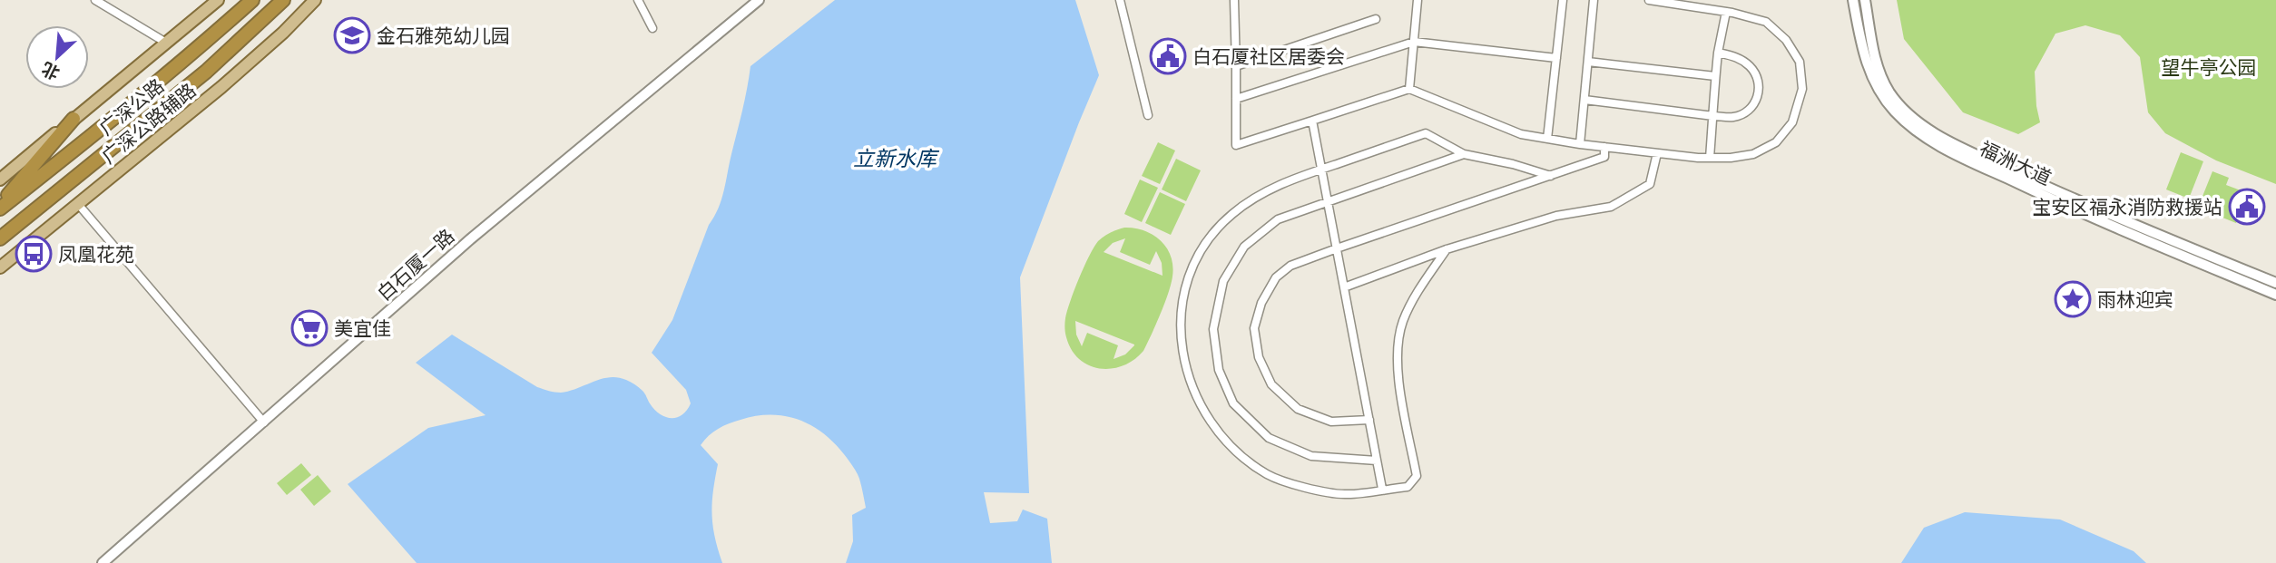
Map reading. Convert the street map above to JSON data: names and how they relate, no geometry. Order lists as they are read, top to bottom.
{
  "streets": {
    "highway": ["广深公路"],
    "main road": ["广深公路辅路", "福洲大道", "白石厦一路"]
  },
  "water": ["立新水库"],
  "parks": ["望牛亭公园"],
  "places": {
    "school or university": ["金石雅苑幼儿园"],
    "public building": ["白石厦社区居委会", "宝安区福永消防救援站"],
    "bus stop": ["凤凰花苑"],
    "place": ["雨林迎宾"],
    "supermarket": ["美宜佳"]
  },
  "north": "bottom left"
}
